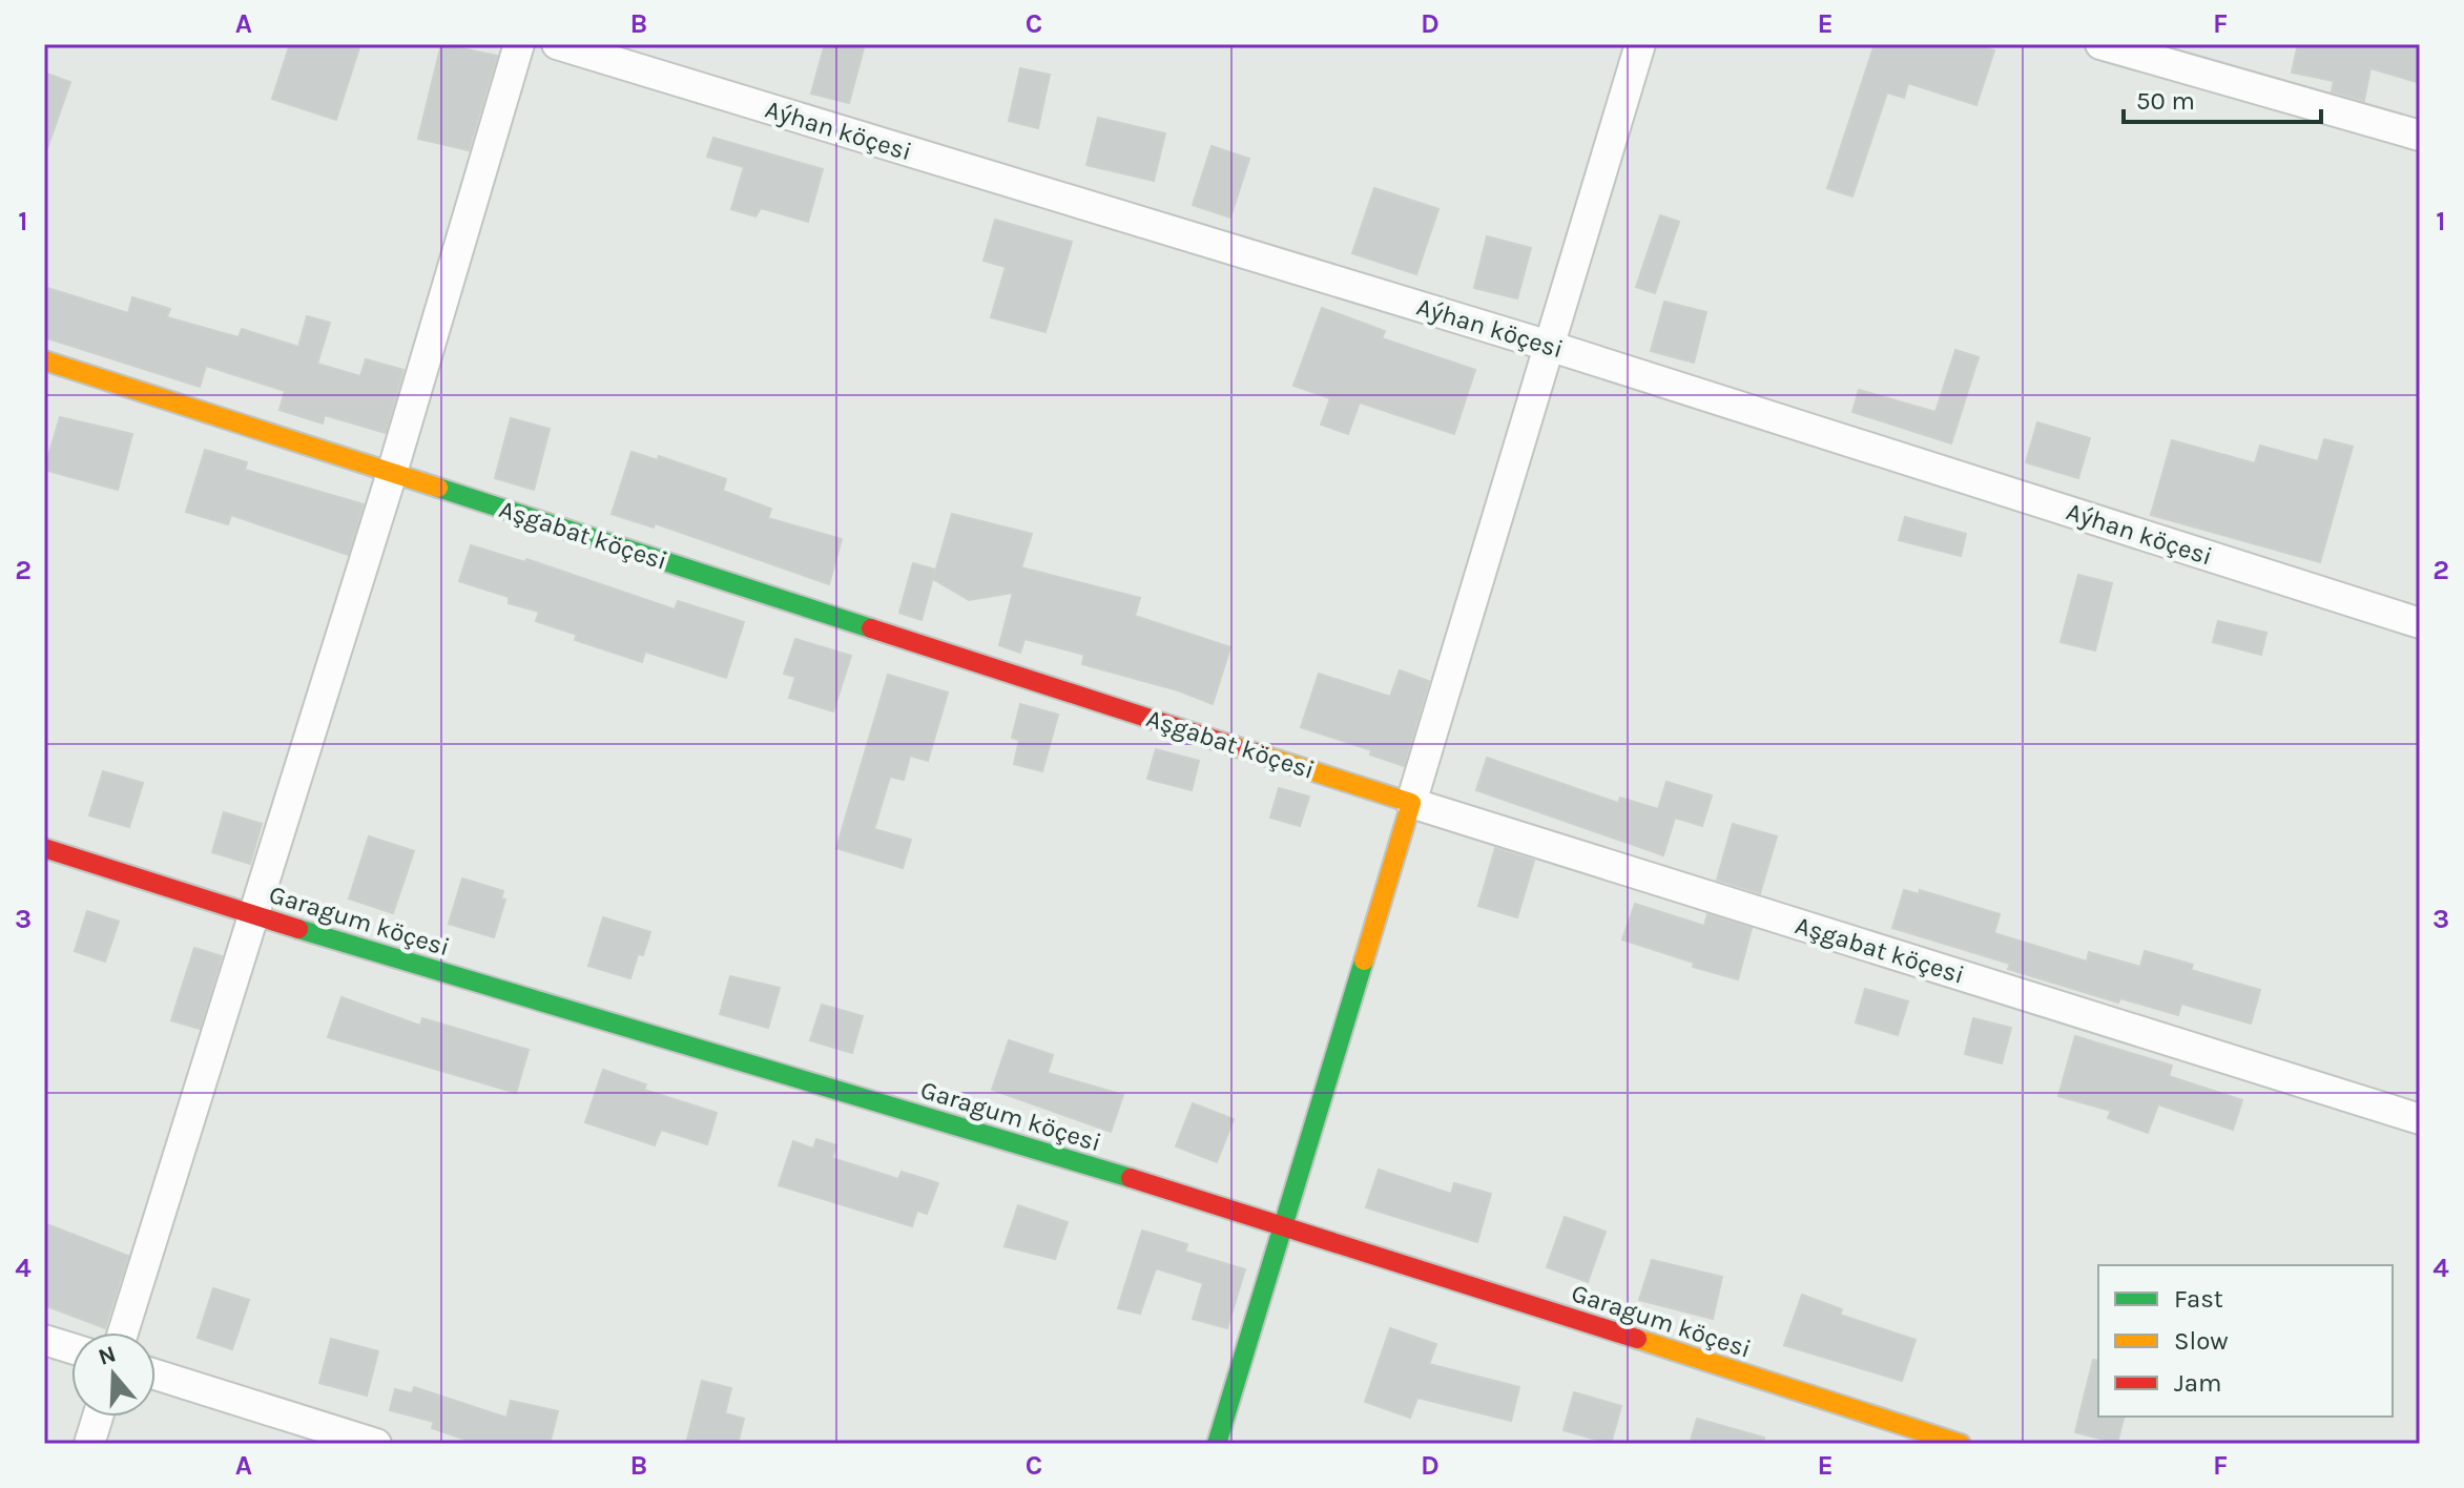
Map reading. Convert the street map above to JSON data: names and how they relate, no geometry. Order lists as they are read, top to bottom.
{
  "streets": {
    "street": ["Aýhan köçesi", "Aşgabat köçesi", "Garagum köçesi"]
  },
  "legend": ["Fast", "Slow", "Jam"],
  "scale_bar": "50 m",
  "north": "top",
  "grid": {
    "columns": [
      "A",
      "B",
      "C",
      "D",
      "E",
      "F"
    ],
    "rows": [
      "1",
      "2",
      "3",
      "4"
    ]
  }
}
